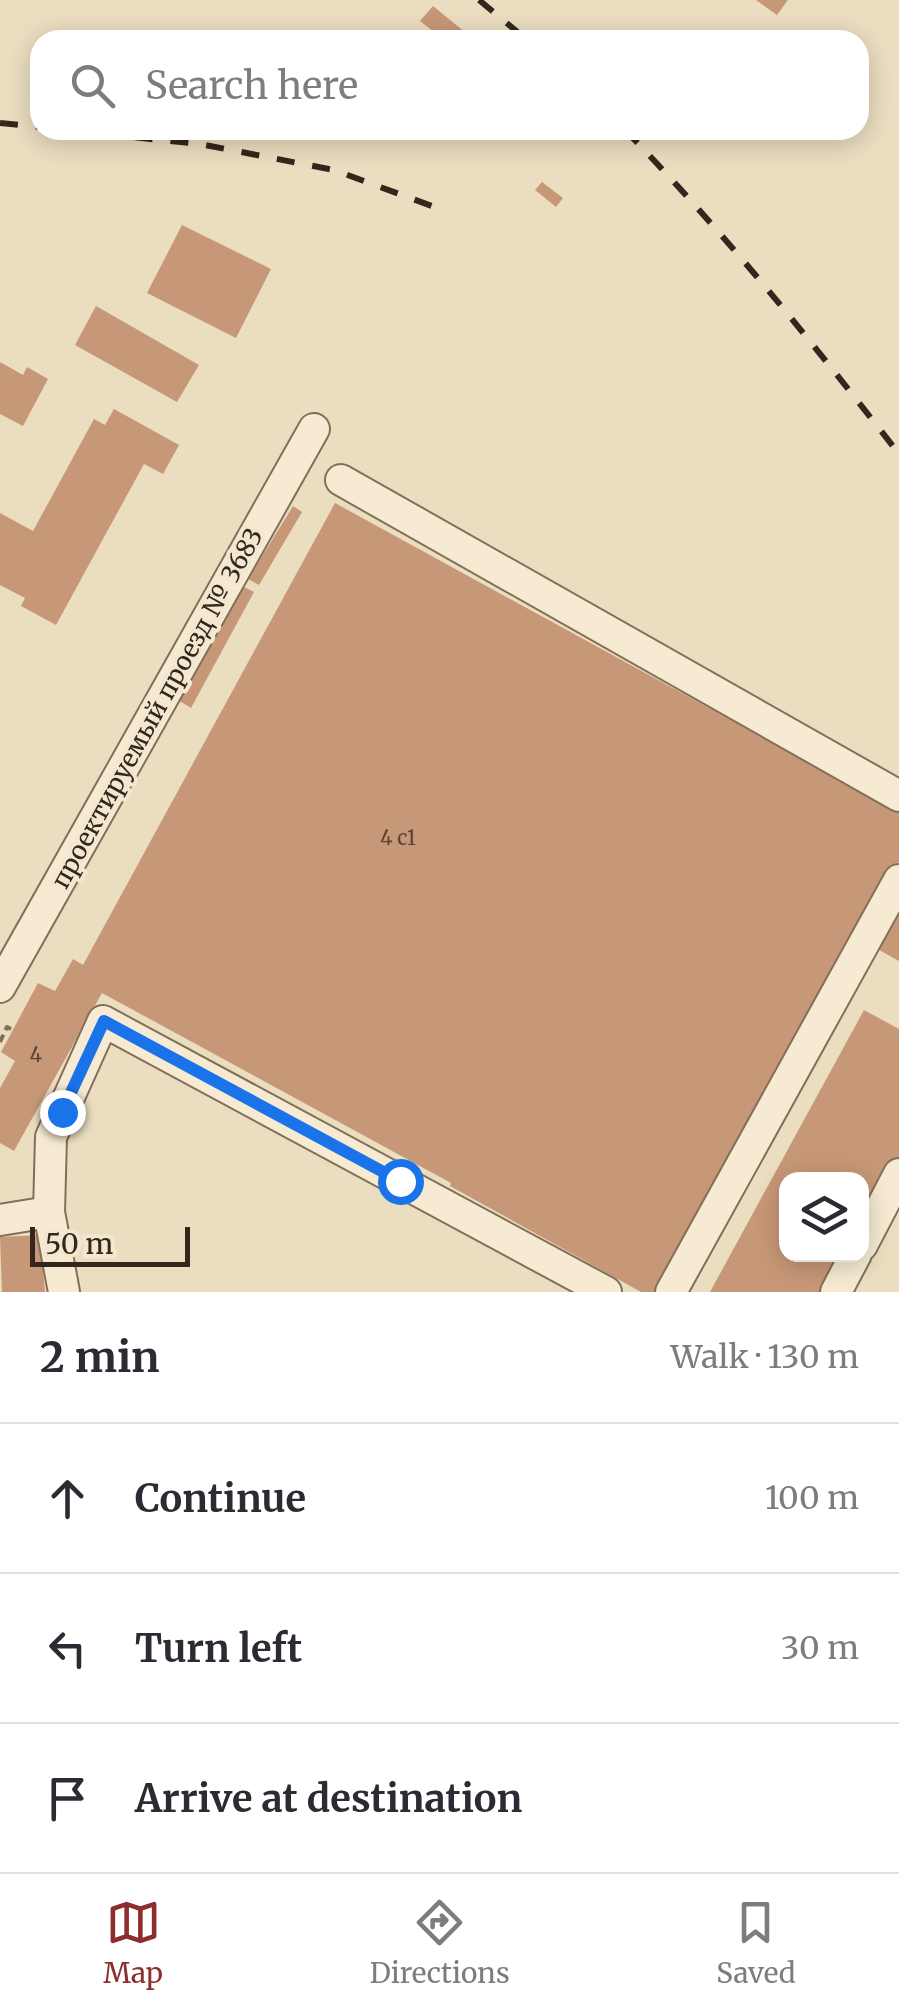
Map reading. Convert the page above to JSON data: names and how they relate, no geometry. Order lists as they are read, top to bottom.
{
  "streets": {
    "street": ["проектируемый проезд № 3683"]
  },
  "house_numbers": ["4 с1", "4"],
  "scale_bar": "50 m",
  "page": {
    "search": "Search here",
    "scale": "50 m",
    "heading": ["2 min", "Walk · 130 m"],
    "list": [
      ["Continue", "100 m"],
      ["Turn left", "30 m"],
      "Arrive at destination"
    ],
    "nav": ["Map", "Directions", "Saved"]
  }
}
